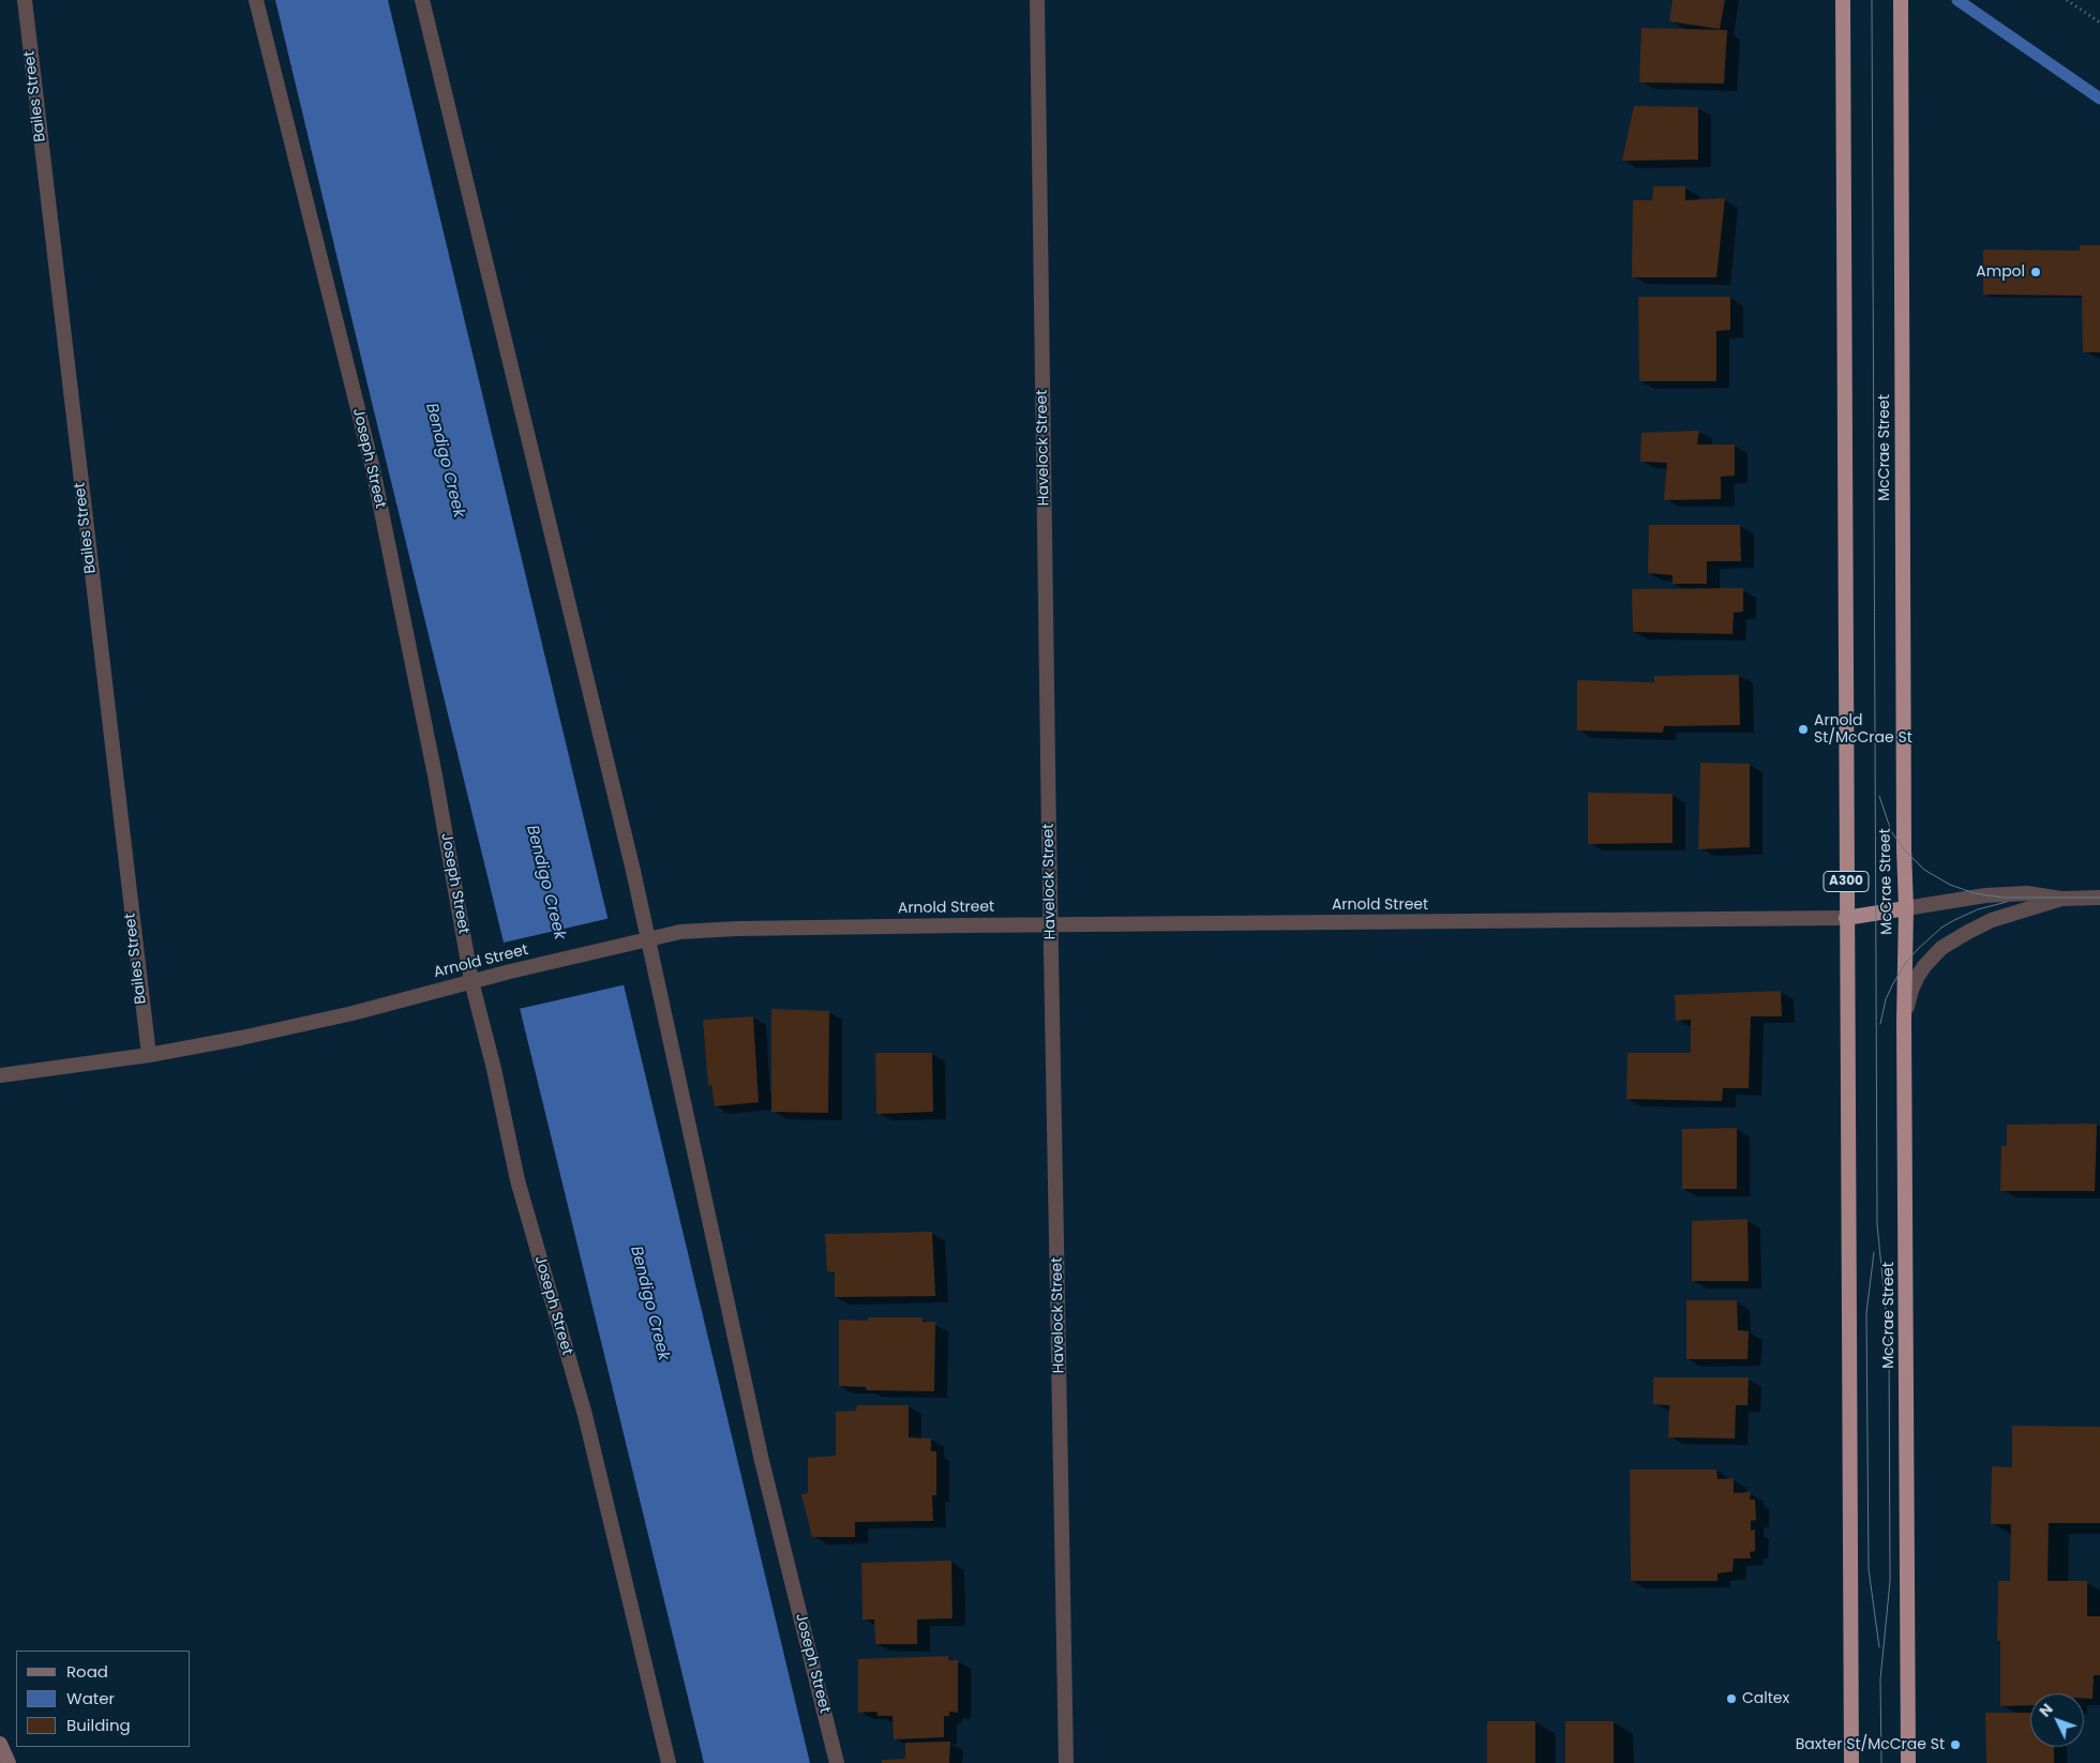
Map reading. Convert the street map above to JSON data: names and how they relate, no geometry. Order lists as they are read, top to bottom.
{
  "streets": {
    "highway": ["McCrae Street", "A300", "Arnold Street"],
    "street": ["Bailes Street", "Havelock Street", "Joseph Street"]
  },
  "crossings": [
    ["Bailes Street", "Arnold Street"],
    ["Havelock Street", "Arnold Street"],
    ["McCrae Street", "Arnold Street"],
    ["Joseph Street", "Arnold Street"],
    ["A300", "Arnold Street"]
  ],
  "water": ["Bendigo Creek"],
  "places": [
    "Ampol",
    "Arnold St/McCrae St",
    "Caltex",
    "Baxter St/McCrae St"
  ],
  "legend": ["Road", "Water", "Building"],
  "north": "top left"
}
